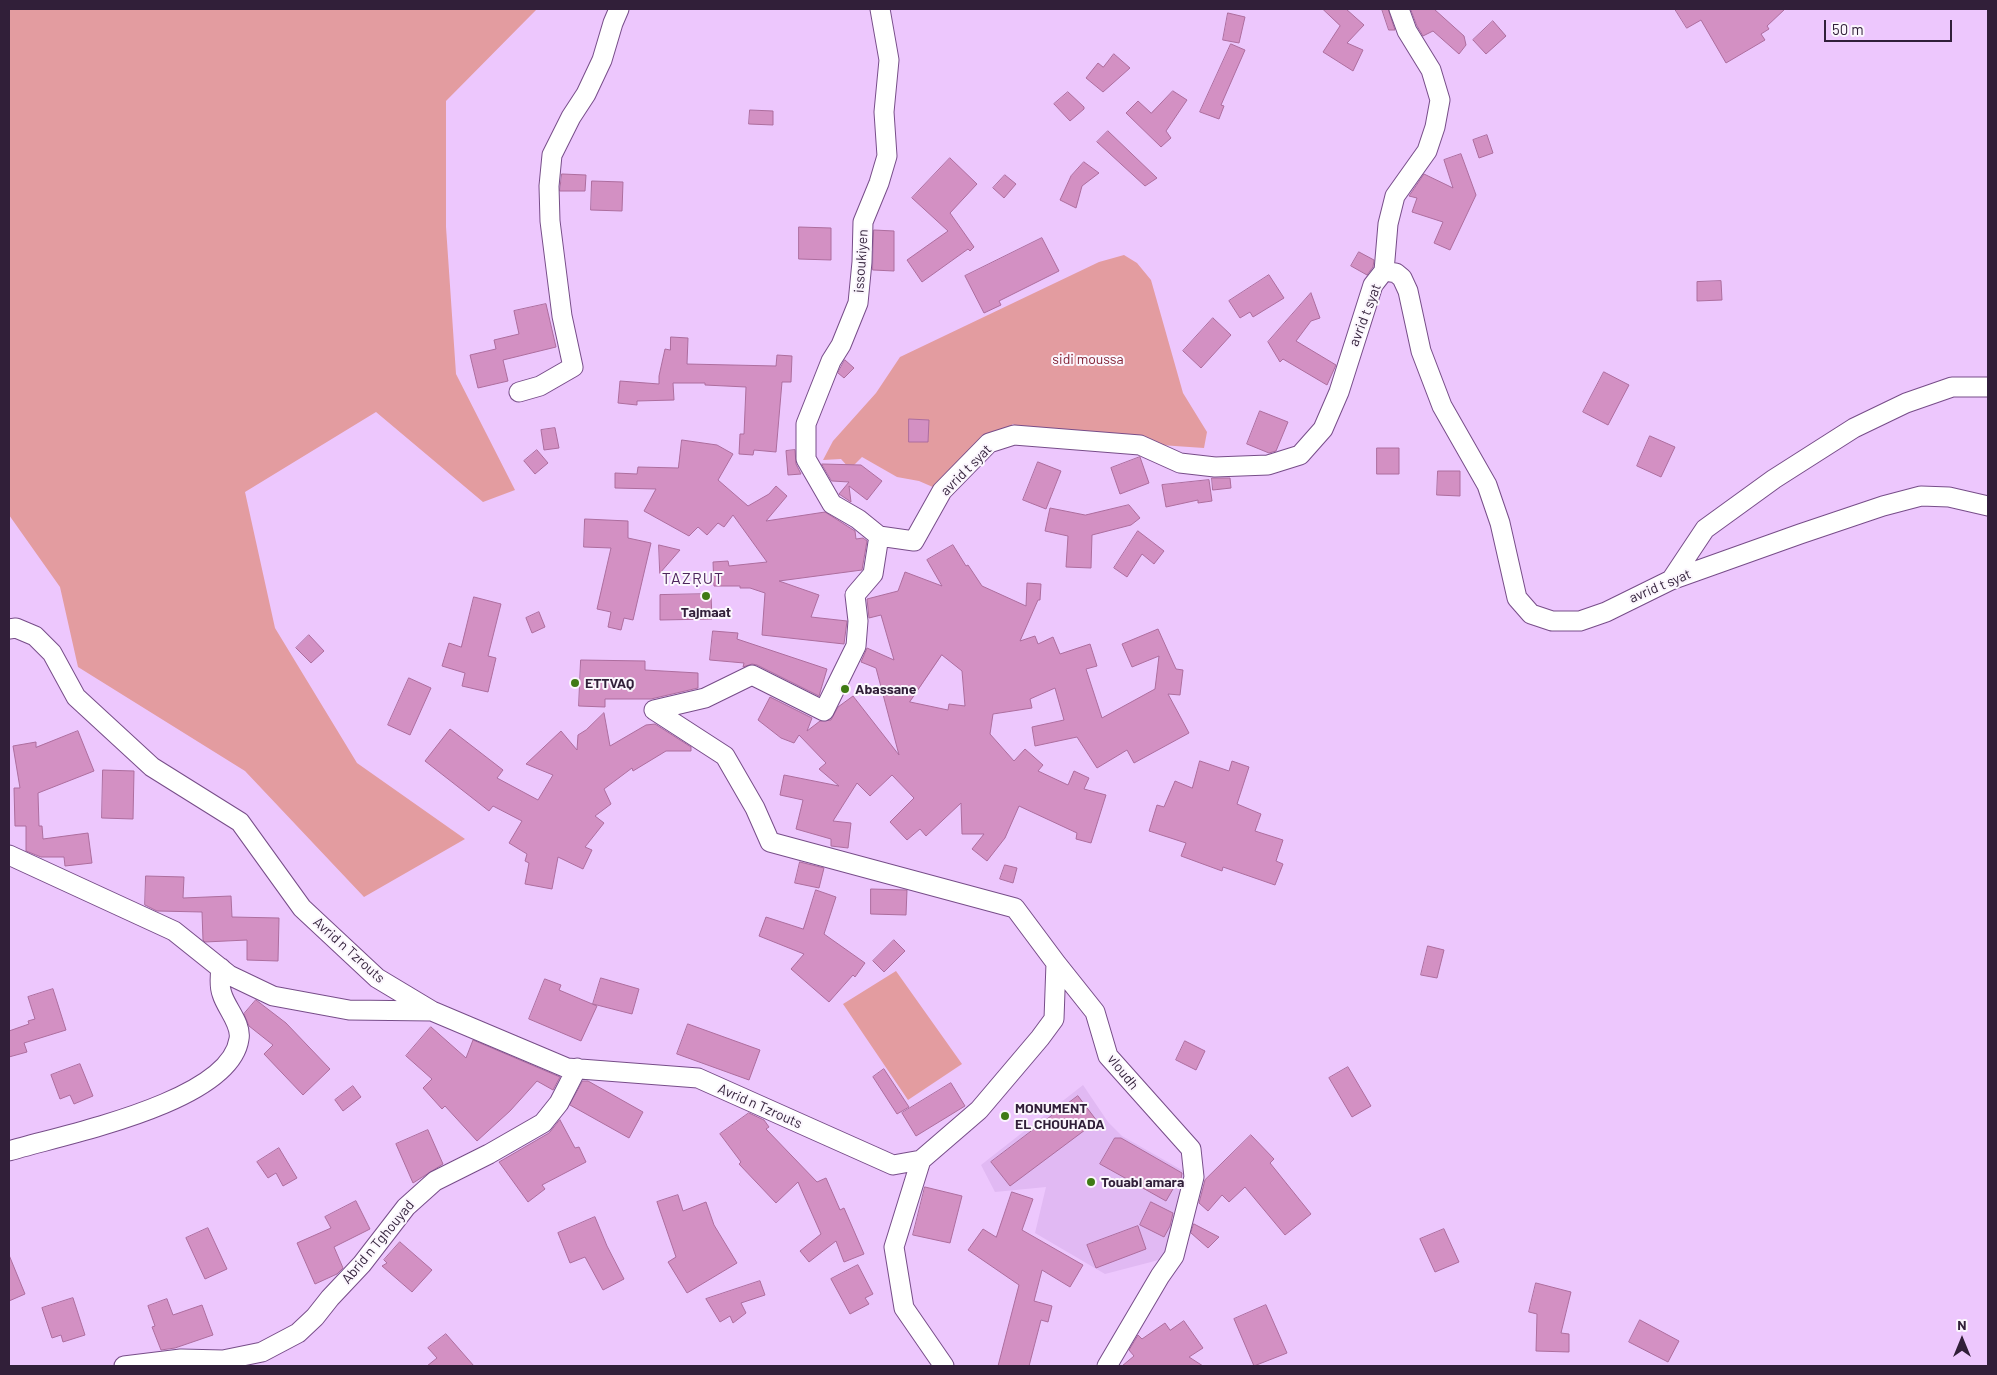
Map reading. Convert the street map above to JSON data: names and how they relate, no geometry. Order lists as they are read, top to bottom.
{
  "streets": {
    "street": [
      "issoukiyen",
      "avrid t syat",
      "Avrid n Tzrouts",
      "vloudh",
      "Abrid n Tghouyad"
    ]
  },
  "crossings": [
    ["issoukiyen", "avrid t syat"],
    ["Avrid n Tzrouts", "Abrid n Tghouyad"]
  ],
  "districts": ["TAZṚUT"],
  "parks": ["sidi moussa"],
  "places": [
    "Tajmaat",
    "ETTVAQ",
    "Abassane",
    "MONUMENT EL CHOUHADA",
    "Touabi amara"
  ],
  "scale_bar": "50 m",
  "north": "top"
}
